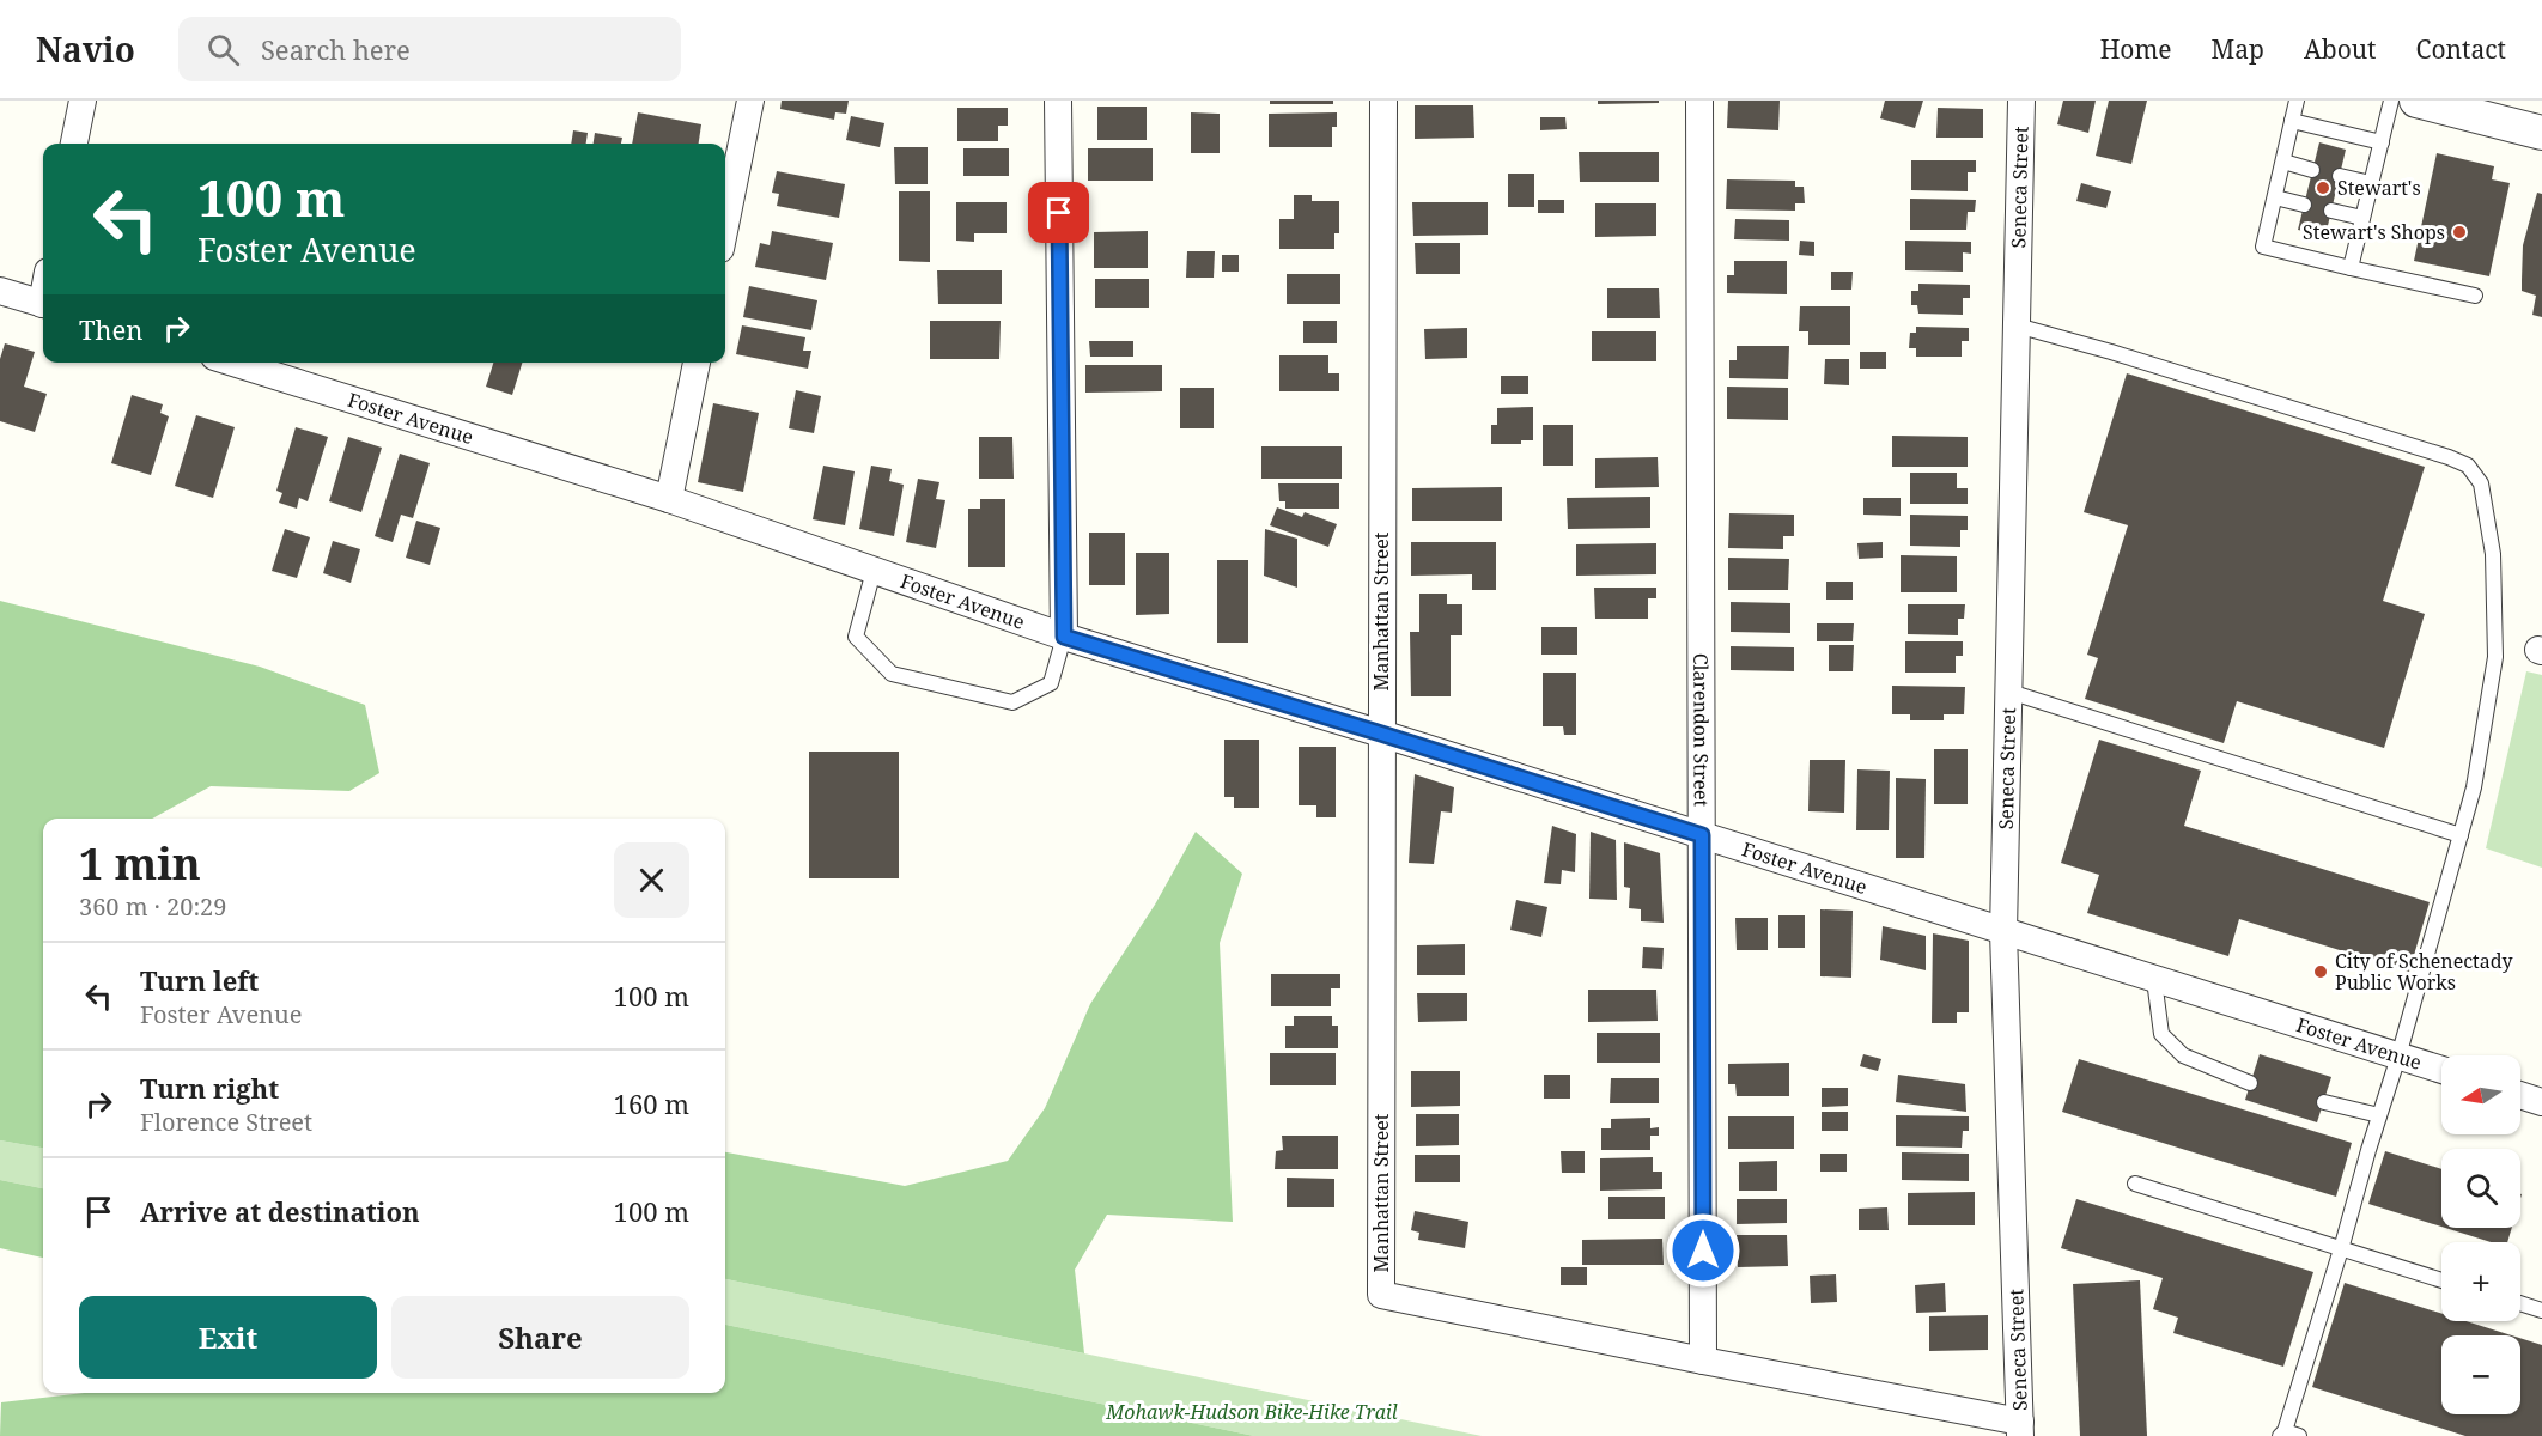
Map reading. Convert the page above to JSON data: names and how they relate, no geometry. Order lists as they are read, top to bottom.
{
  "streets": {
    "street": [
      "Seneca Street",
      "Foster Avenue",
      "Manhattan Street",
      "Clarendon Street"
    ]
  },
  "crossings": [
    ["Seneca Street", "Foster Avenue"],
    ["Foster Avenue", "Manhattan Street"],
    ["Foster Avenue", "Clarendon Street"],
    ["Manhattan Street", "Clarendon Street"]
  ],
  "parks": ["Mohawk-Hudson Bike-Hike Trail"],
  "places": ["Stewart's", "Stewart's Shops", "City of Schenectady Public Works"],
  "north": "left",
  "page": {
    "header": "Navio",
    "search": "Search here",
    "nav": [
      "Home",
      "Map",
      "About",
      "Contact"
    ],
    "turn": ["100 m", "Foster Avenue"],
    "then": "Then",
    "heading": ["1 min", "360 m · 20:29"],
    "list": [
      {
        "name": "Turn left",
        "note": "Foster Avenue",
        "value": "100 m"
      },
      {
        "name": "Turn right",
        "note": "Florence Street",
        "value": "160 m"
      },
      {
        "name": "Arrive at destination",
        "value": "100 m"
      }
    ],
    "map_buttons": ["+", "−"],
    "buttons": ["Exit", "Share"]
  }
}
